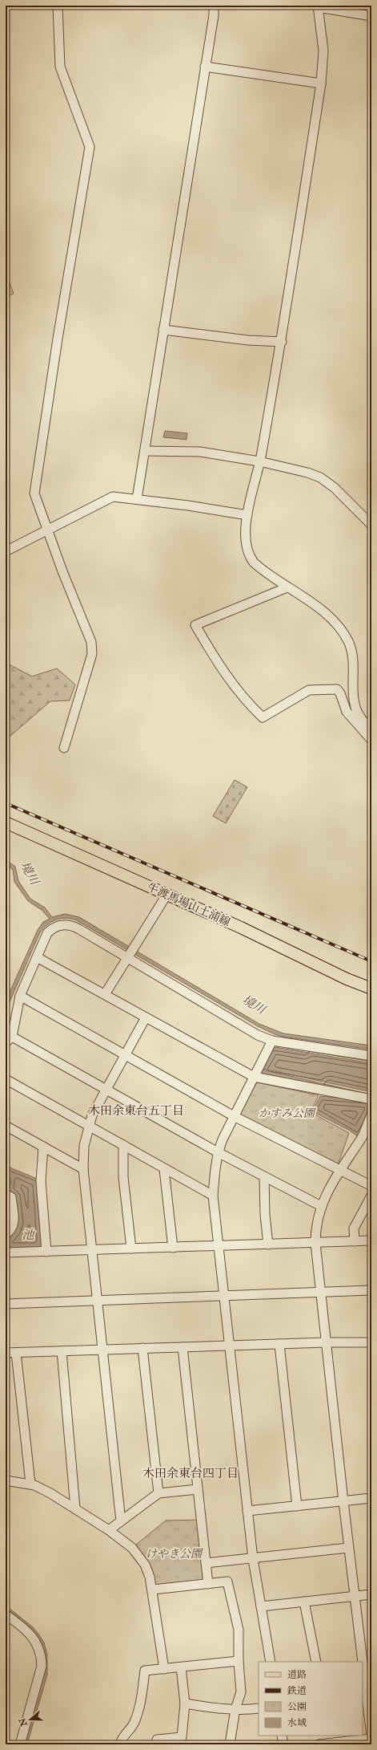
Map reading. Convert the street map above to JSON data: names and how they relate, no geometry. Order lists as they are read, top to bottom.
{
  "streets": {
    "main road": ["牛渡馬場山土浦線"]
  },
  "districts": ["木田余東台五丁目", "木田余東台四丁目"],
  "water": ["境川", "池"],
  "parks": ["かすみ公園", "けやき公園"],
  "legend": [
    "道路",
    "鉄道",
    "公園",
    "水域"
  ],
  "north": "left"
}
